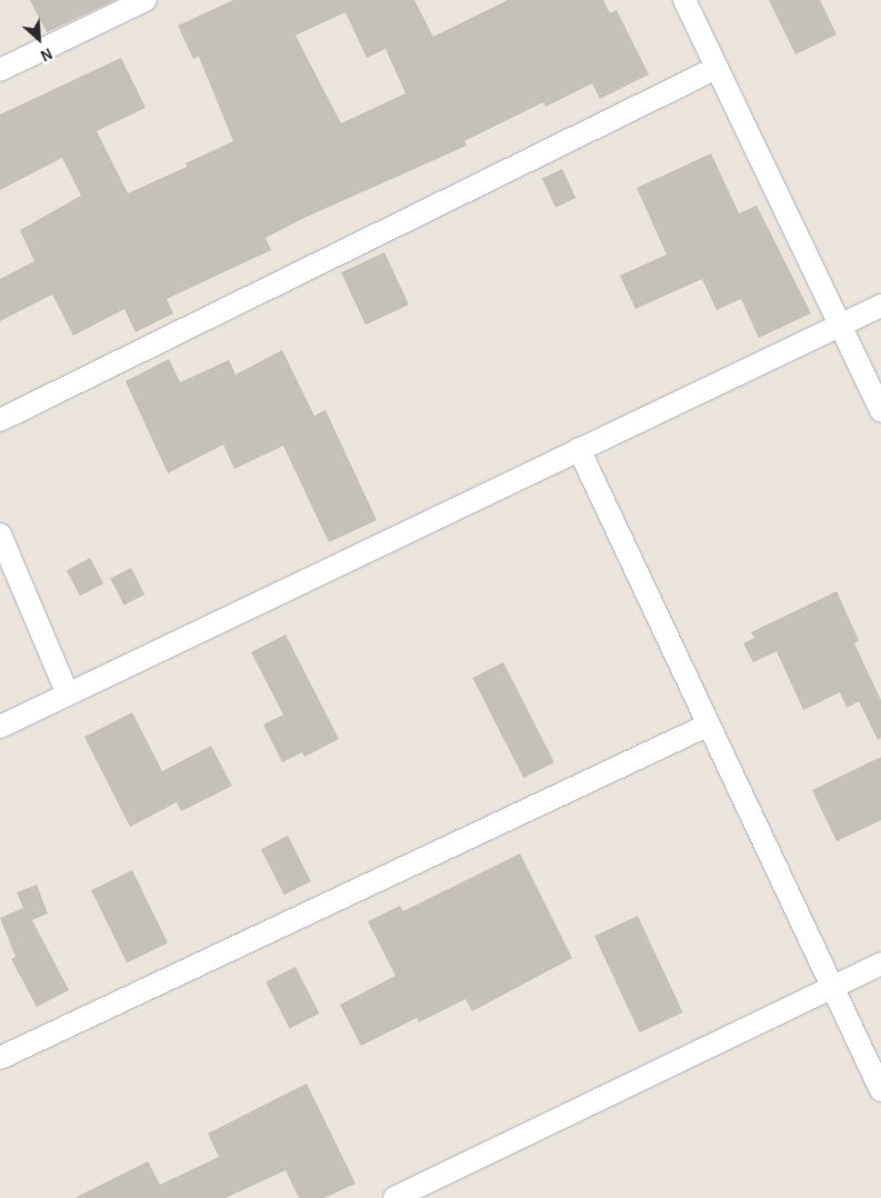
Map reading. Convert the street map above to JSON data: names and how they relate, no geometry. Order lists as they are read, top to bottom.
{
  "north": "bottom right"
}
